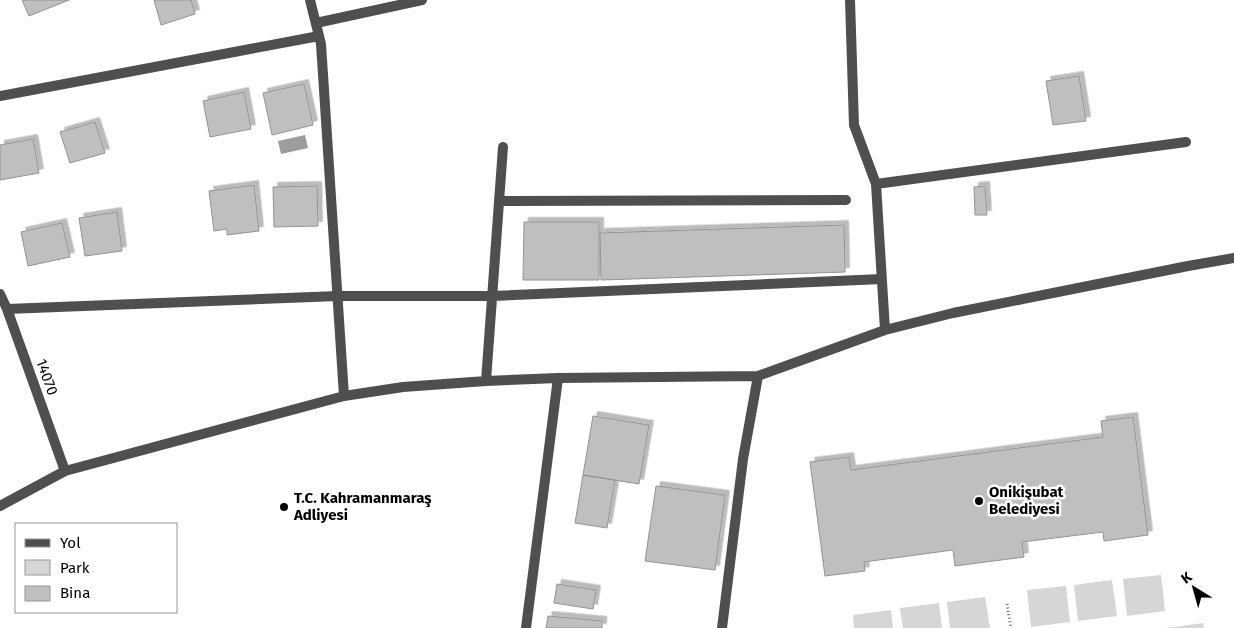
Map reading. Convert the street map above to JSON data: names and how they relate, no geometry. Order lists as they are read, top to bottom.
{
  "streets": {
    "street": ["14070"]
  },
  "places": ["Onikişubat Belediyesi", "T.C. Kahramanmaraş Adliyesi"],
  "legend": ["Yol", "Park", "Bina"],
  "north": "top left"
}
